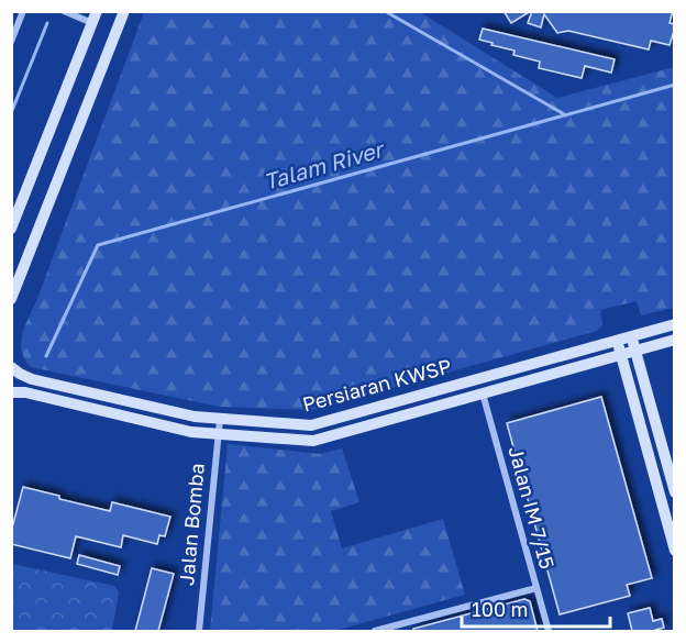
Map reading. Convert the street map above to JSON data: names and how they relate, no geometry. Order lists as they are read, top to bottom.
{
  "streets": {
    "street": ["Persiaran KWSP", "Jalan IM 7/15", "Jalan Bomba"]
  },
  "crossings": [
    ["Persiaran KWSP", "Jalan IM 7/15"],
    ["Persiaran KWSP", "Jalan Bomba"]
  ],
  "water": ["Talam River"],
  "scale_bar": "100 m"
}
